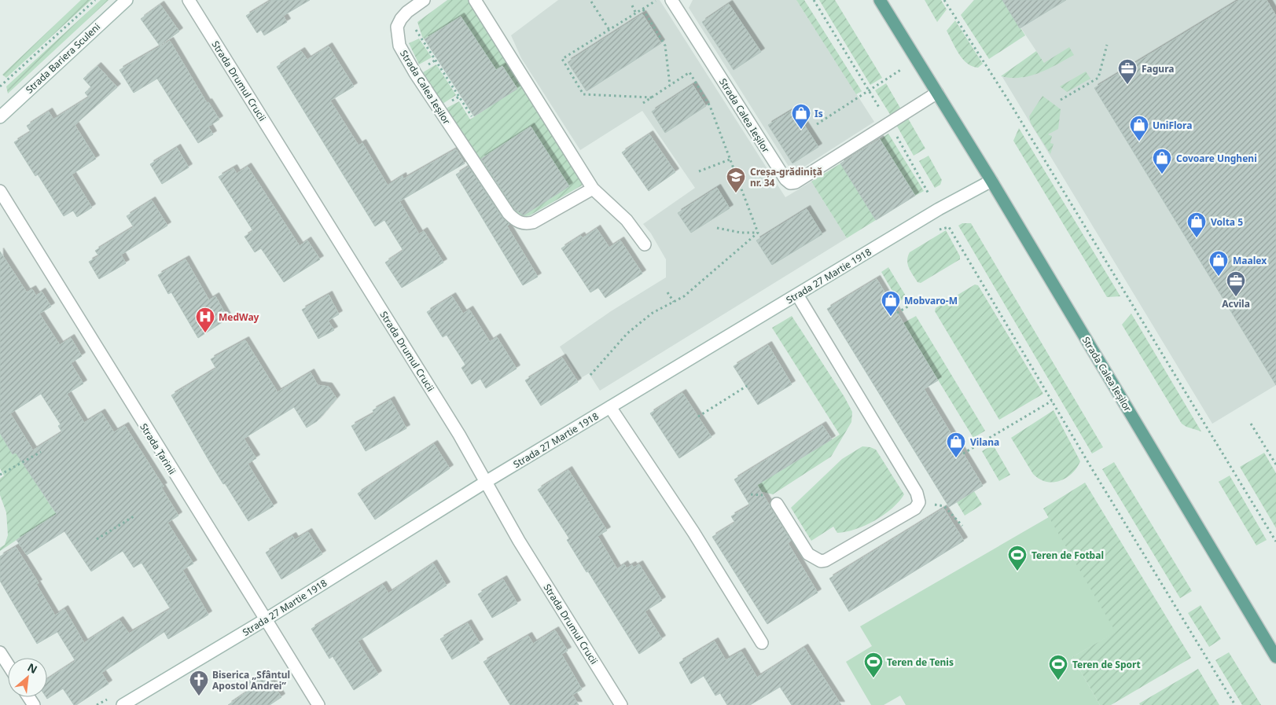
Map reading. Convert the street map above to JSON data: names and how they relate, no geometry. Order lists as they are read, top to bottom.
{
  "streets": {
    "main road": ["Strada Calea Ieșilor"],
    "street": [
      "Strada Bariera Sculeni",
      "Strada Drumul Crucii",
      "Strada 27 Martie 1918",
      "Strada Țarinii"
    ]
  },
  "crossings": [
    ["Strada Drumul Crucii", "Strada 27 Martie 1918"],
    ["Strada Calea Ieșilor", "Strada 27 Martie 1918"],
    ["Strada 27 Martie 1918", "Strada Țarinii"]
  ],
  "places": {
    "office": ["Fagura", "Acvila"],
    "shop": [
      "Is",
      "UniFlora",
      "Covoare Ungheni",
      "Volta 5",
      "Maalex",
      "Mobvaro-M",
      "Vilana"
    ],
    "school or university": ["Creșa-grădiniță nr. 34"],
    "hospital": ["MedWay"],
    "sports": ["Teren de Fotbal", "Teren de Tenis", "Teren de Sport"],
    "church": ["Biserica „Sfântul Apostol Andrei”"]
  },
  "north": "top right"
}
